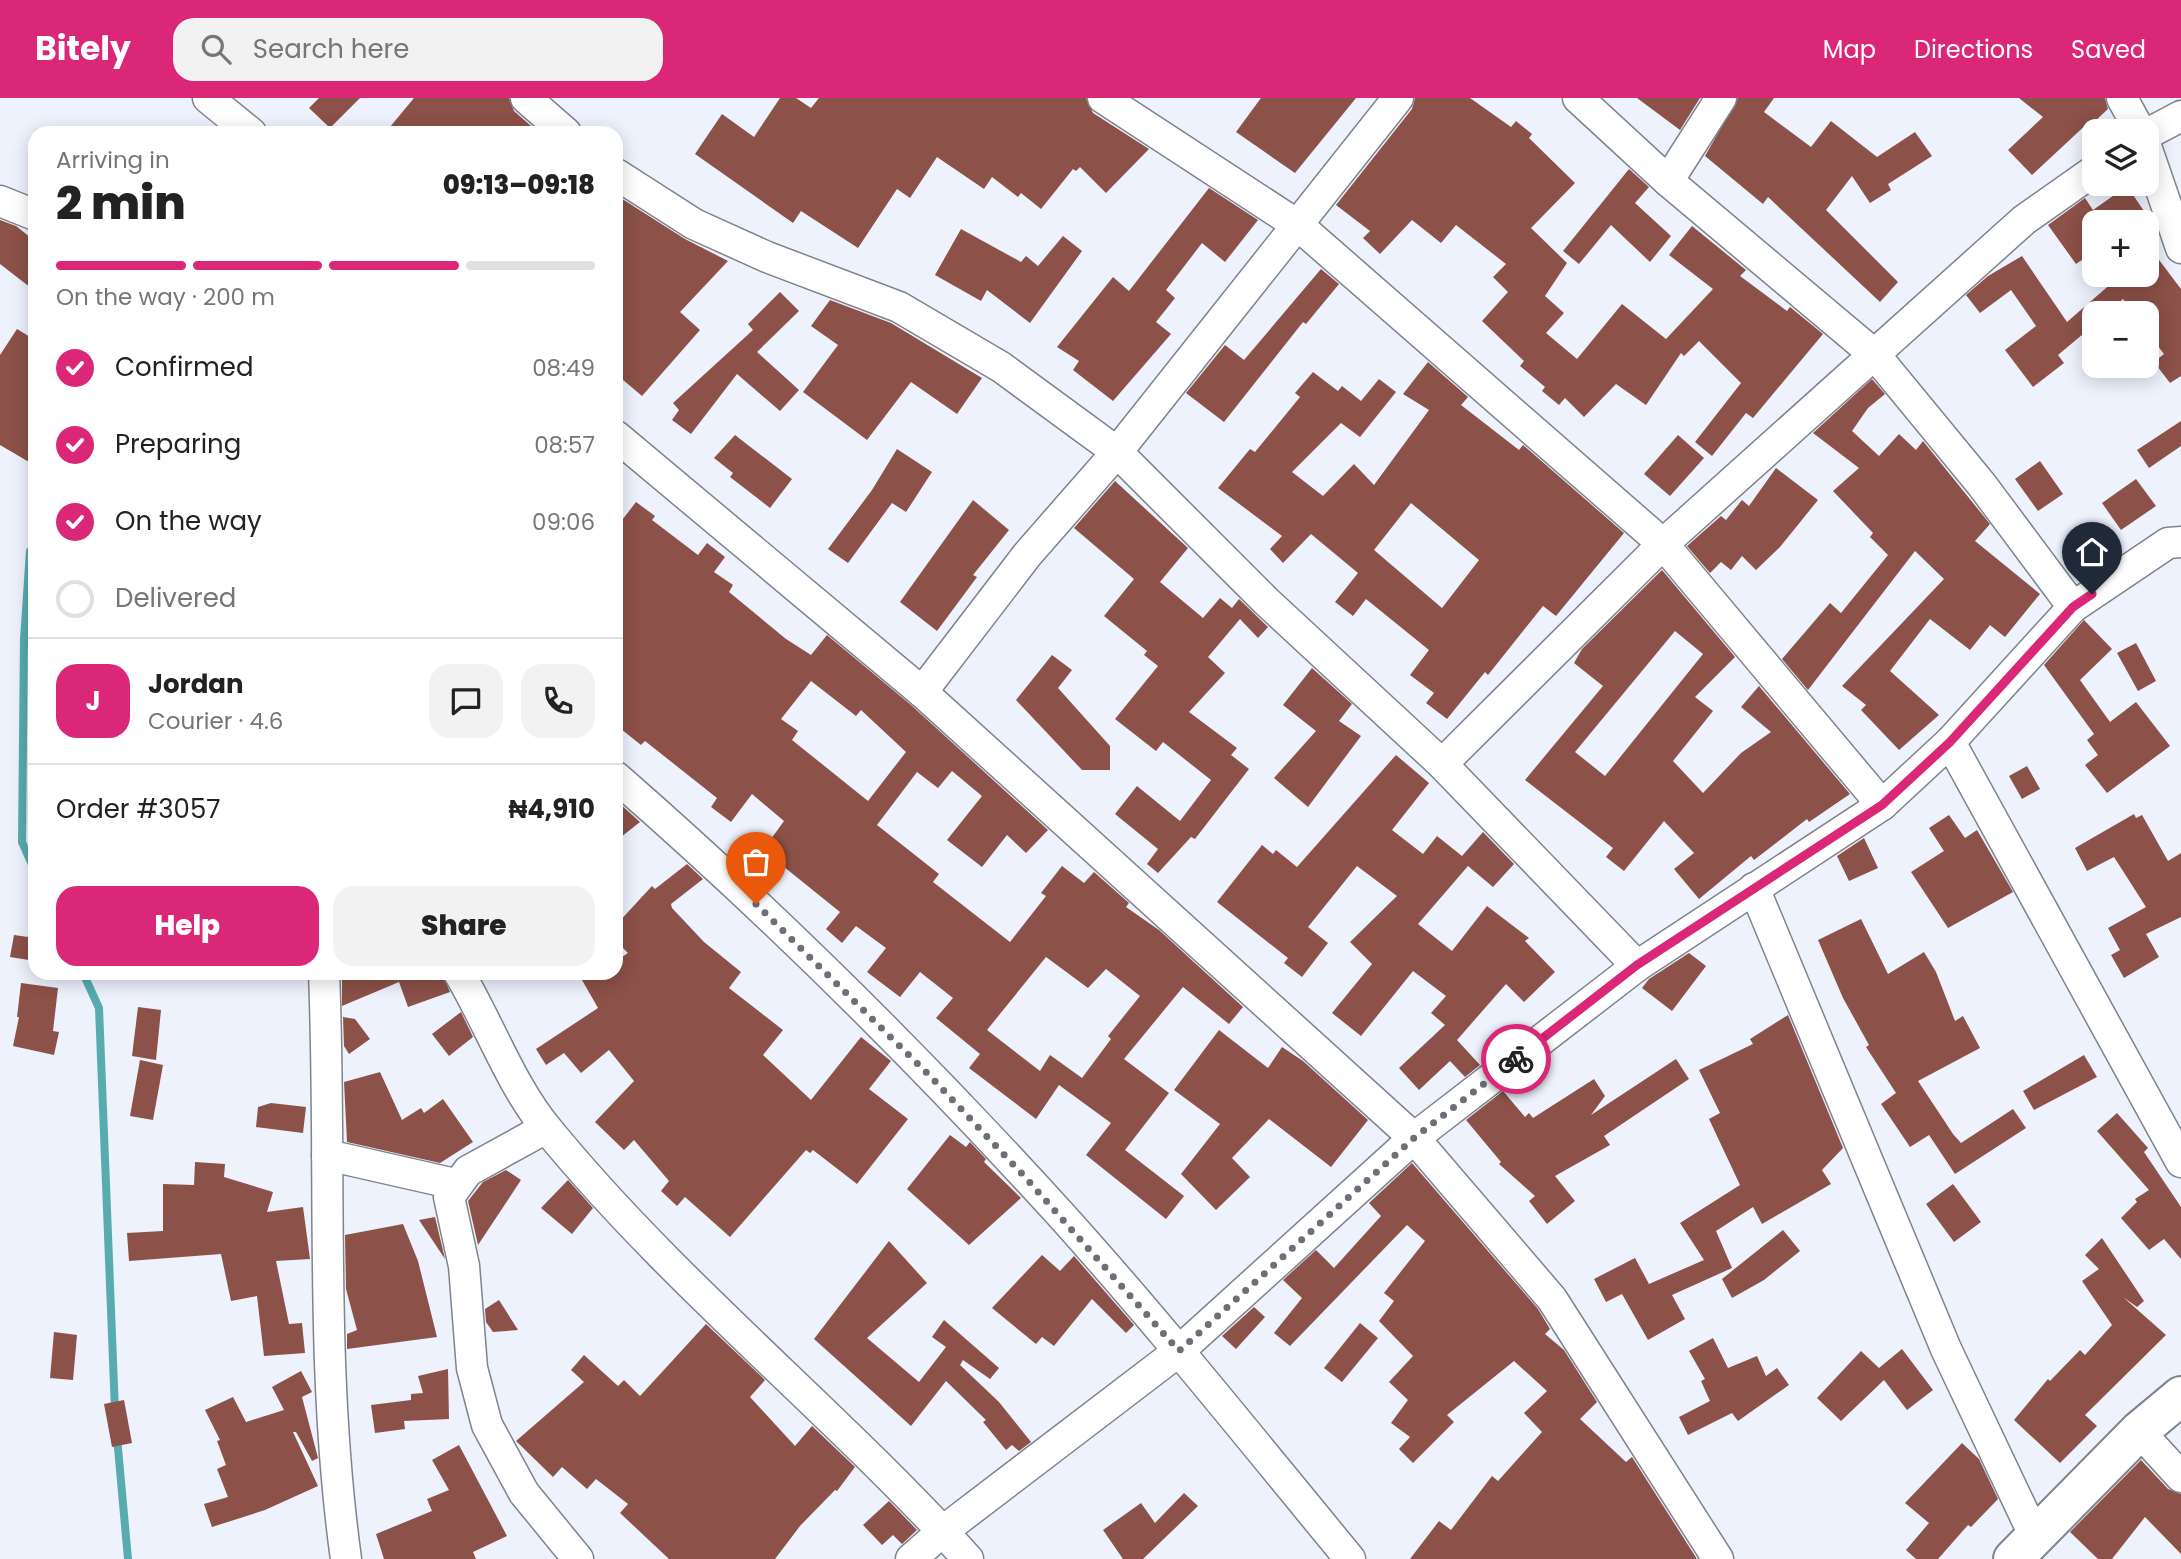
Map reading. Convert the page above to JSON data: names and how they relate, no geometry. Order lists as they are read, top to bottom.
{
  "page": {
    "header": "Bitely",
    "search": "Search here",
    "nav": ["Map", "Directions", "Saved"],
    "map_buttons": ["+", "−"],
    "heading": ["2 min", "Arriving in", "09:13–09:18"],
    "panel": [
      "Jordan",
      "Courier · 4.6",
      "Order #3057",
      "₦4,910"
    ],
    "bar": "On the way · 200 m",
    "list": [
      ["Confirmed", "08:49"],
      ["Preparing", "08:57"],
      ["On the way", "09:06"],
      "Delivered"
    ],
    "round": "J",
    "buttons": ["Help", "Share"]
  }
}
